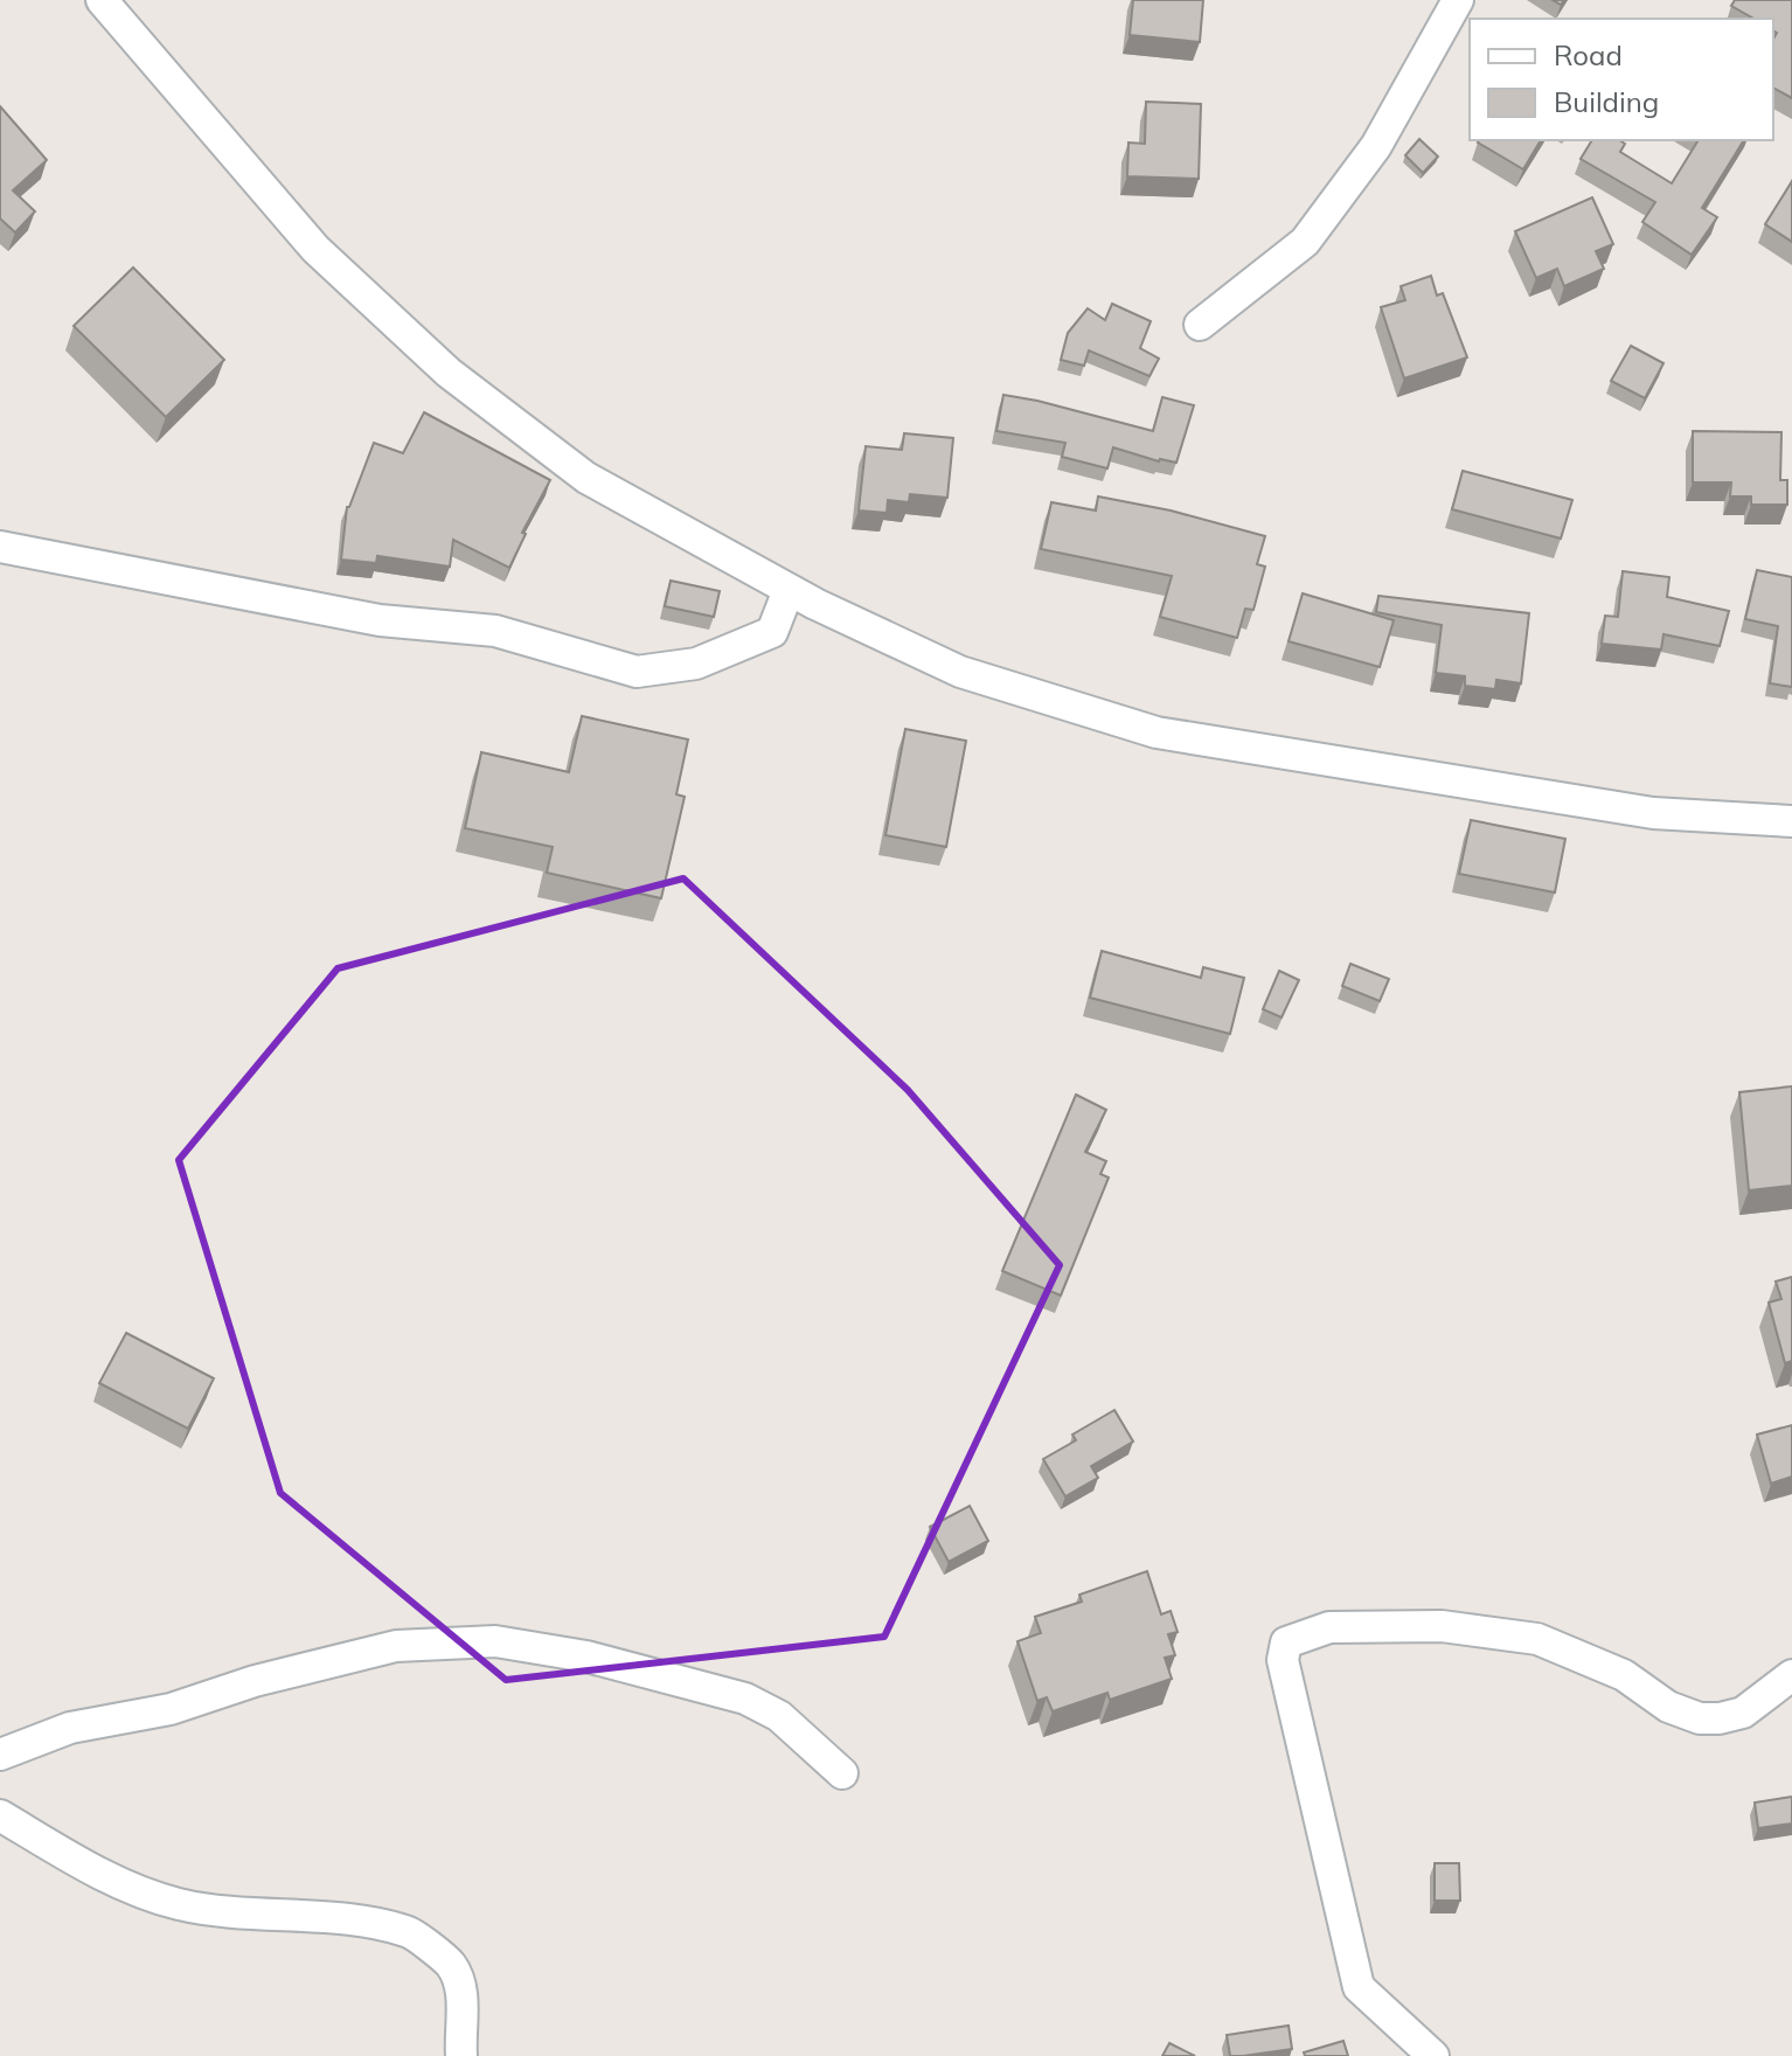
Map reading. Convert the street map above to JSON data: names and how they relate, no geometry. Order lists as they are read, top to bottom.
{
  "legend": ["Road", "Building"]
}
